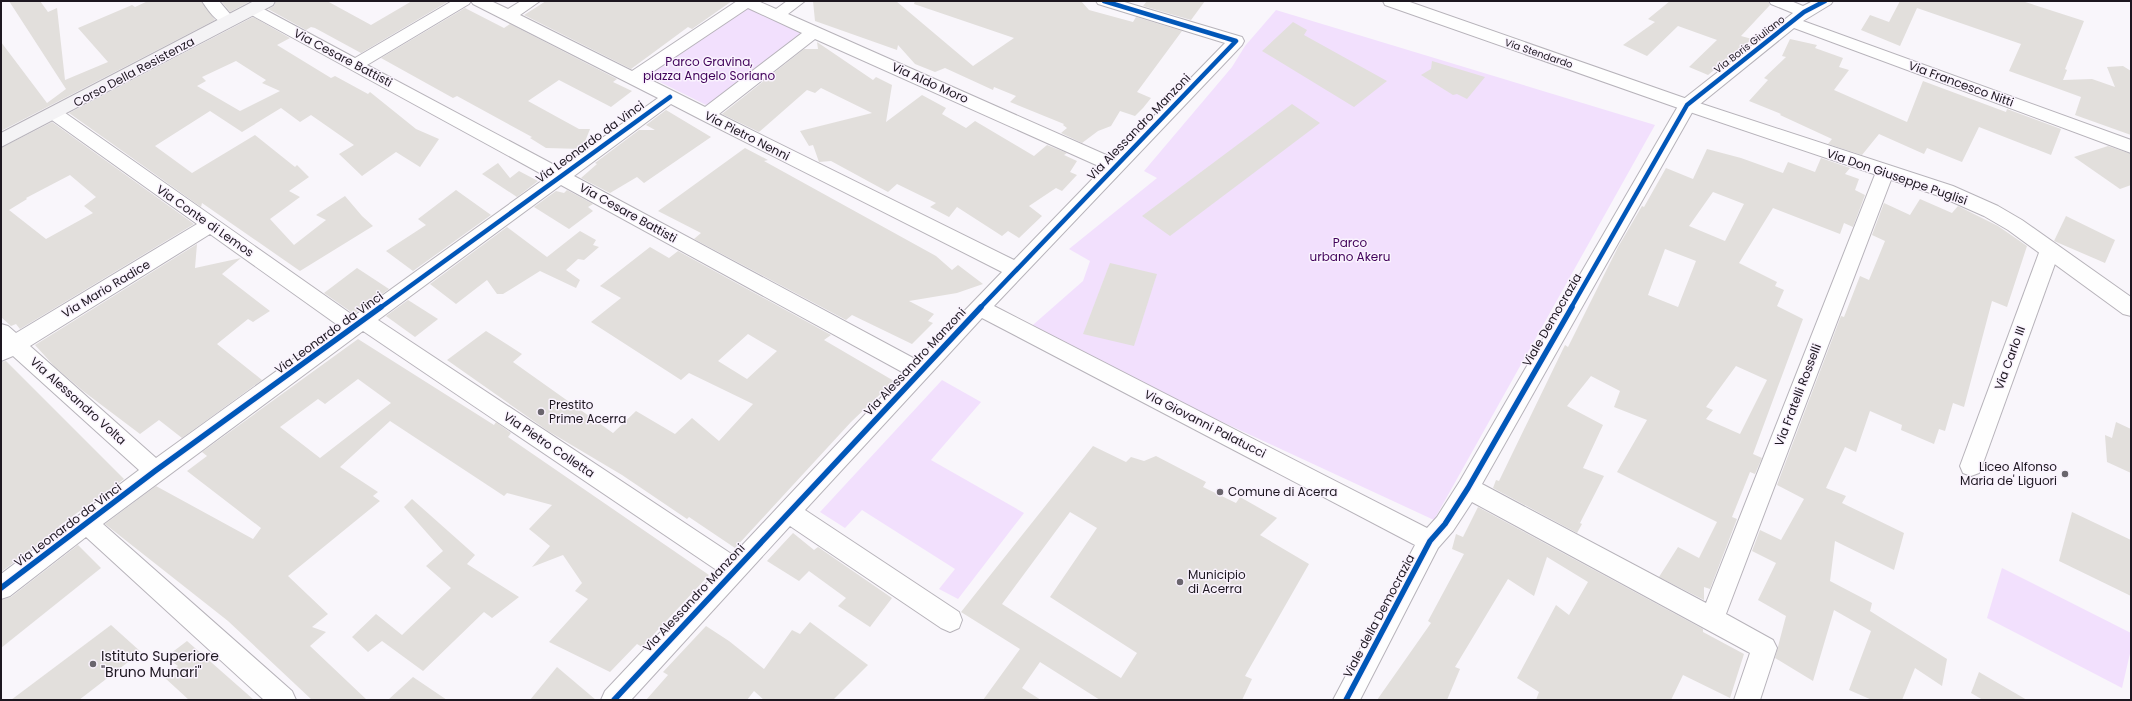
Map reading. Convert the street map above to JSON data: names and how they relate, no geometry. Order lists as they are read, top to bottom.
{
  "streets": {
    "main road": ["Corso Della Resistenza"],
    "street": [
      "Via Boris Giuliano",
      "Via Stendardo",
      "Via Cesare Battisti",
      "Via Aldo Moro",
      "Via Francesco Nitti",
      "Via Alessandro Manzoni",
      "Via Pietro Nenni",
      "Via Leonardo da Vinci",
      "Via Don Giuseppe Puglisi",
      "Via Conte di Lemos",
      "Via Mario Radice",
      "Viale Democrazia",
      "Via Carlo III",
      "Via Fratelli Rosselli",
      "Via Alessandro Volta",
      "Via Giovanni Palatucci",
      "Via Pietro Colletta",
      "Viale della Democrazia"
    ]
  },
  "crossings": [
    ["Via Boris Giuliano", "Via Stendardo"],
    ["Via Boris Giuliano", "Via Francesco Nitti"],
    ["Via Boris Giuliano", "Via Don Giuseppe Puglisi"],
    ["Via Boris Giuliano", "Viale Democrazia"],
    ["Via Stendardo", "Via Don Giuseppe Puglisi"],
    ["Via Stendardo", "Viale Democrazia"],
    ["Via Cesare Battisti", "Corso Della Resistenza"],
    ["Via Cesare Battisti", "Via Alessandro Manzoni"],
    ["Via Cesare Battisti", "Via Leonardo da Vinci"],
    ["Corso Della Resistenza", "Via Conte di Lemos"],
    ["Via Aldo Moro", "Via Alessandro Manzoni"],
    ["Via Alessandro Manzoni", "Via Pietro Nenni"],
    ["Via Alessandro Manzoni", "Via Giovanni Palatucci"],
    ["Via Alessandro Manzoni", "Via Pietro Colletta"],
    ["Via Pietro Nenni", "Via Leonardo da Vinci"],
    ["Via Leonardo da Vinci", "Via Conte di Lemos"],
    ["Via Leonardo da Vinci", "Via Alessandro Volta"],
    ["Via Leonardo da Vinci", "Via Pietro Colletta"],
    ["Via Don Giuseppe Puglisi", "Viale Democrazia"],
    ["Via Don Giuseppe Puglisi", "Via Carlo III"],
    ["Via Don Giuseppe Puglisi", "Via Fratelli Rosselli"],
    ["Via Conte di Lemos", "Via Mario Radice"],
    ["Via Conte di Lemos", "Via Pietro Colletta"],
    ["Via Mario Radice", "Via Alessandro Volta"],
    ["Viale Democrazia", "Via Giovanni Palatucci"],
    ["Viale Democrazia", "Viale della Democrazia"],
    ["Via Giovanni Palatucci", "Viale della Democrazia"]
  ],
  "parks": ["Parco Gravina, piazza Angelo Soriano", "Parco urbano Akeru"],
  "places": [
    "Prestito Prime Acerra",
    "Liceo Alfonso Maria de' Liguori",
    "Comune di Acerra",
    "Municipio di Acerra",
    "Istituto Superiore \"Bruno Munari\""
  ]
}
